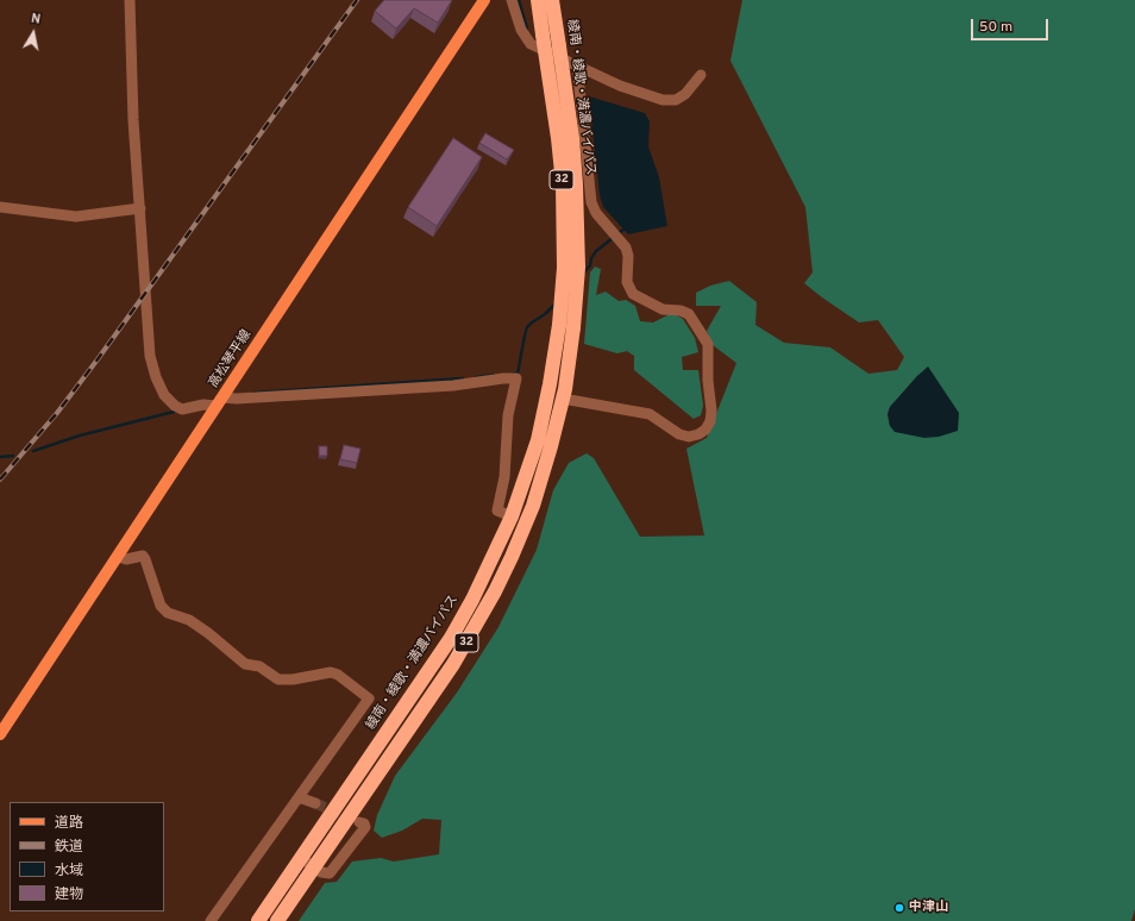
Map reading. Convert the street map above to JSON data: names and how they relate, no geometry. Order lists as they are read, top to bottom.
{
  "streets": {
    "highway": ["綾南・綾歌・満濃バイパス", "32"],
    "main road": ["高松琴平線"]
  },
  "places": ["中津山"],
  "legend": [
    "道路",
    "鉄道",
    "水域",
    "建物"
  ],
  "scale_bar": "50 m",
  "north": "top"
}
